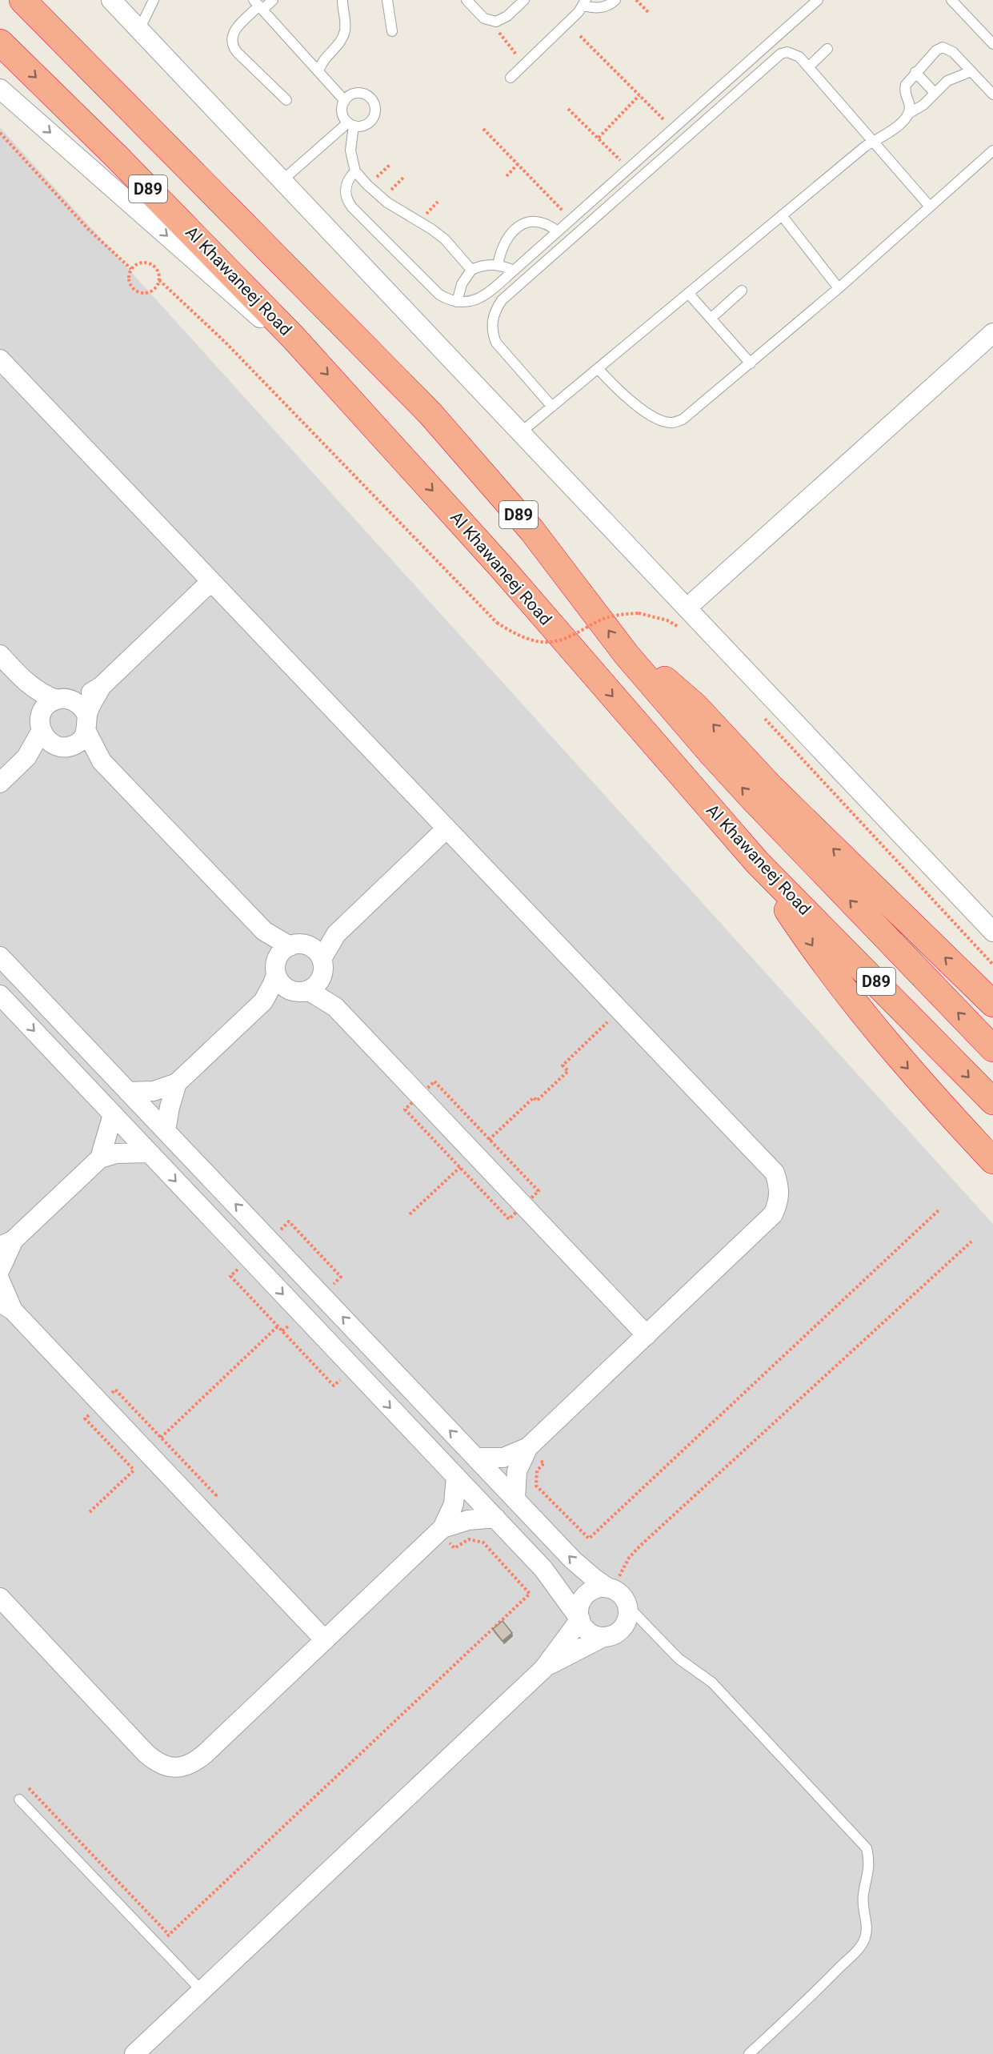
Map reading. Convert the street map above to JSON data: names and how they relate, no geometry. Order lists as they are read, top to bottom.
{
  "streets": {
    "highway": ["D89", "Al Khawaneej Road"]
  }
}
